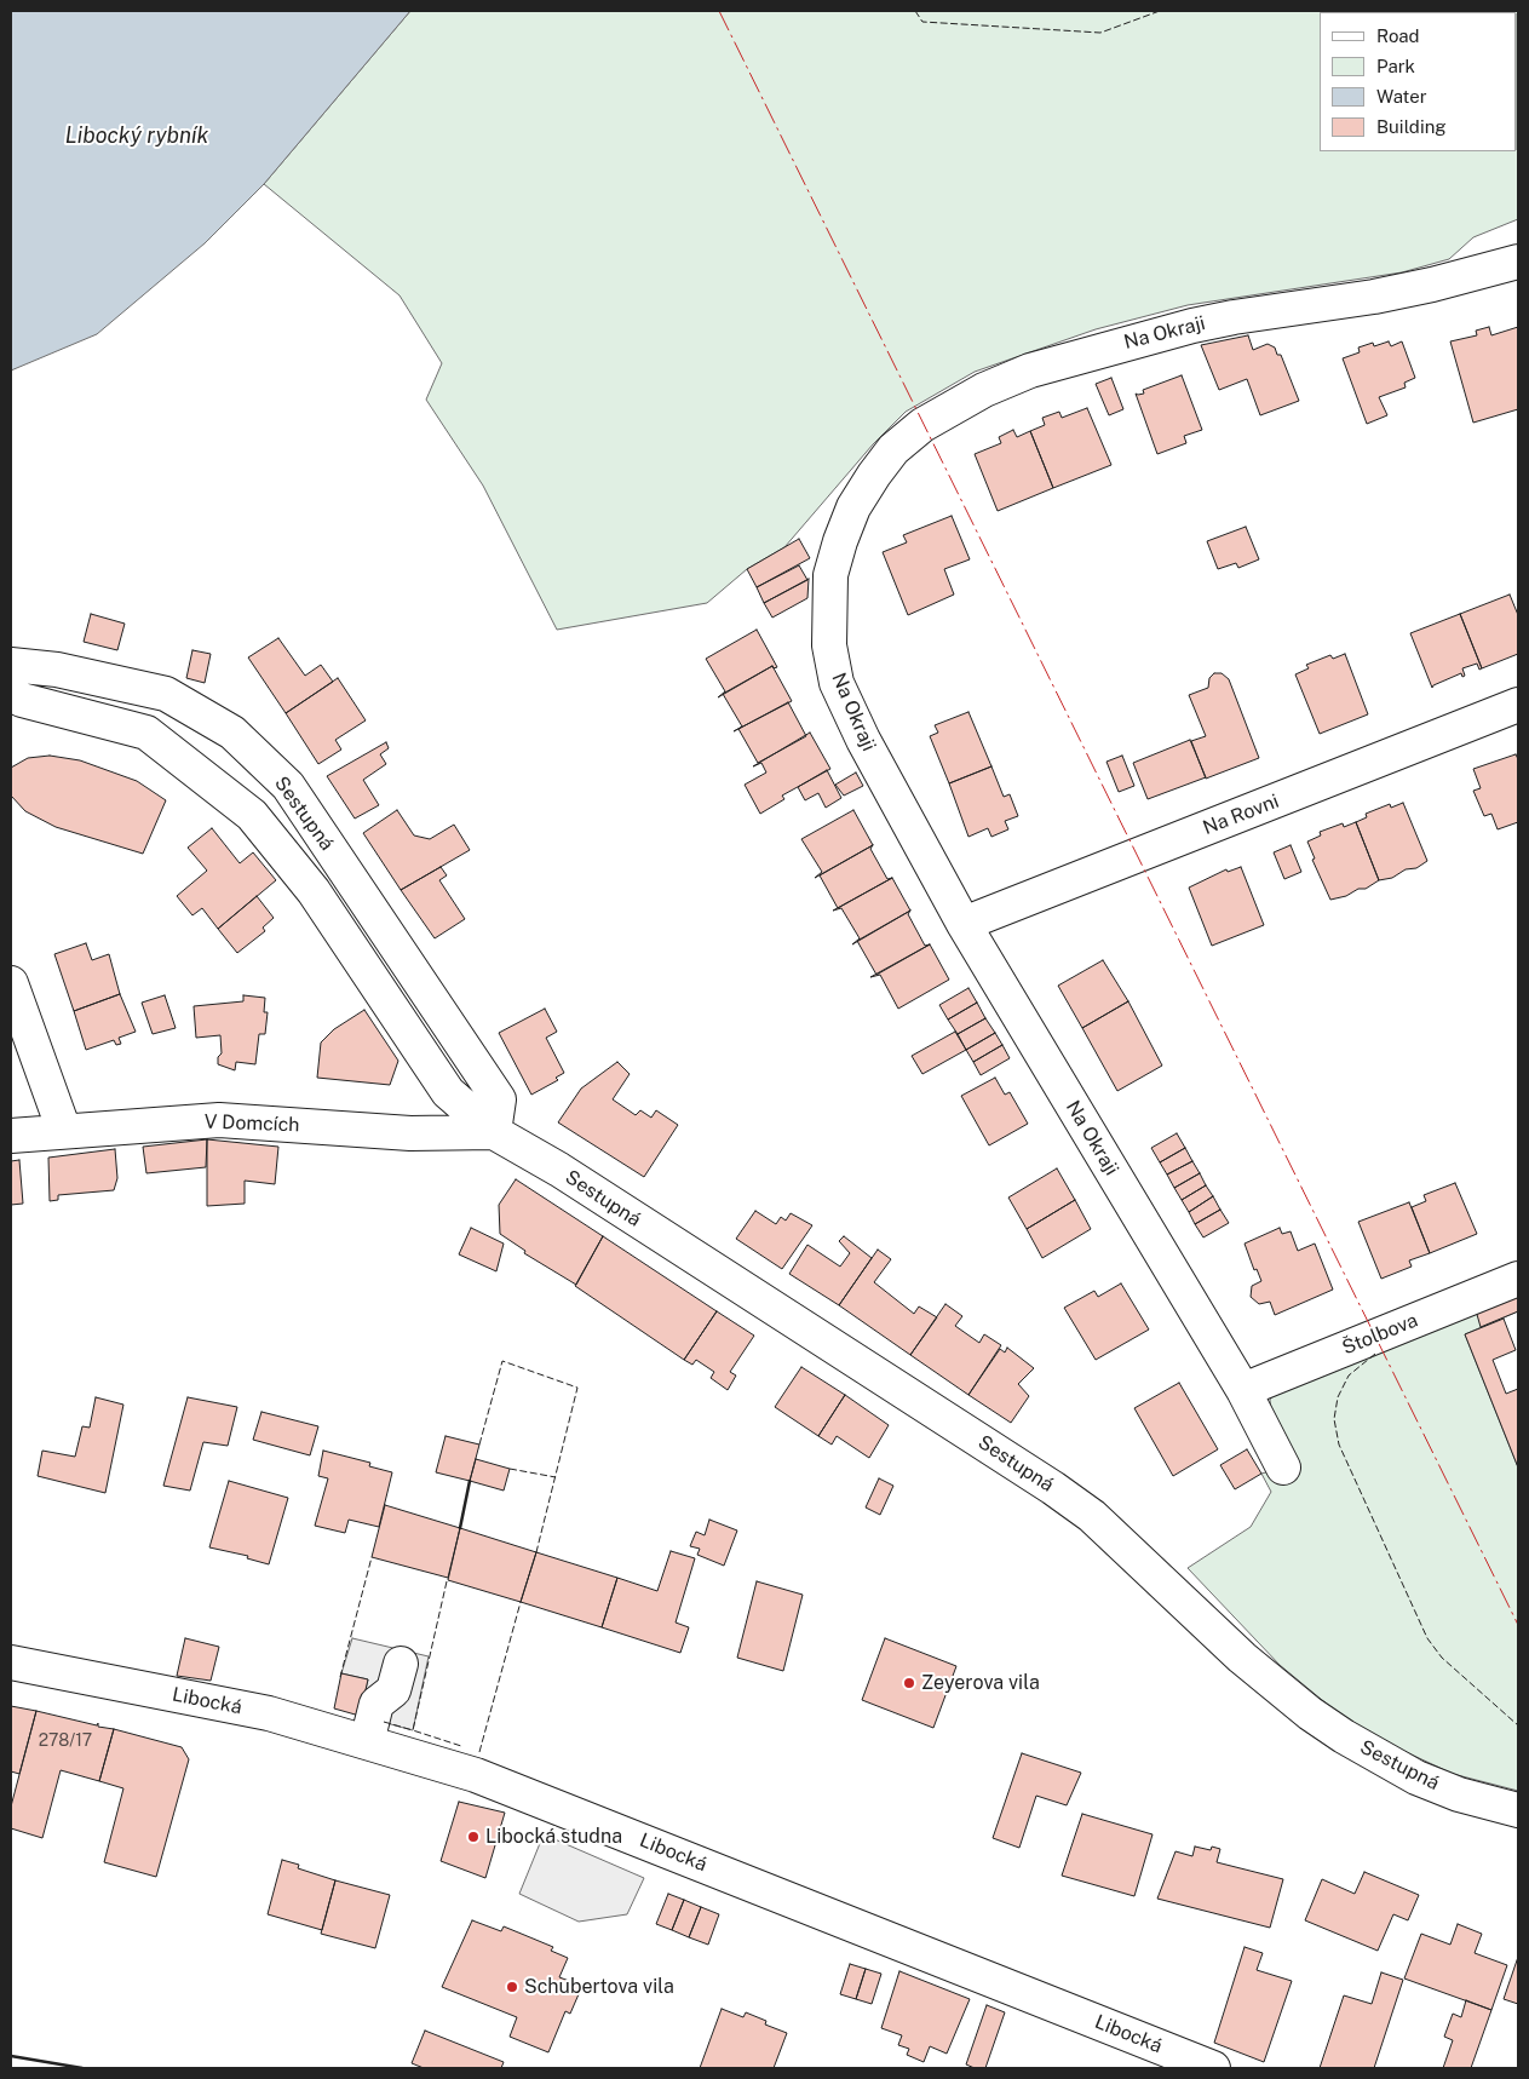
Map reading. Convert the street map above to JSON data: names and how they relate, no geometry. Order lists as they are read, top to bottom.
{
  "streets": {
    "street": [
      "Na Okraji",
      "Sestupná",
      "Na Rovni",
      "V Domcích",
      "Štolbova",
      "Libocká"
    ]
  },
  "crossings": [
    ["Na Okraji", "Na Rovni"],
    ["Na Okraji", "Štolbova"],
    ["Sestupná", "V Domcích"]
  ],
  "water": ["Libocký rybník"],
  "places": ["Zeyerova vila", "Libocká studna", "Schubertova vila"],
  "house_numbers": ["278/17"],
  "legend": [
    "Road",
    "Park",
    "Water",
    "Building"
  ]
}
